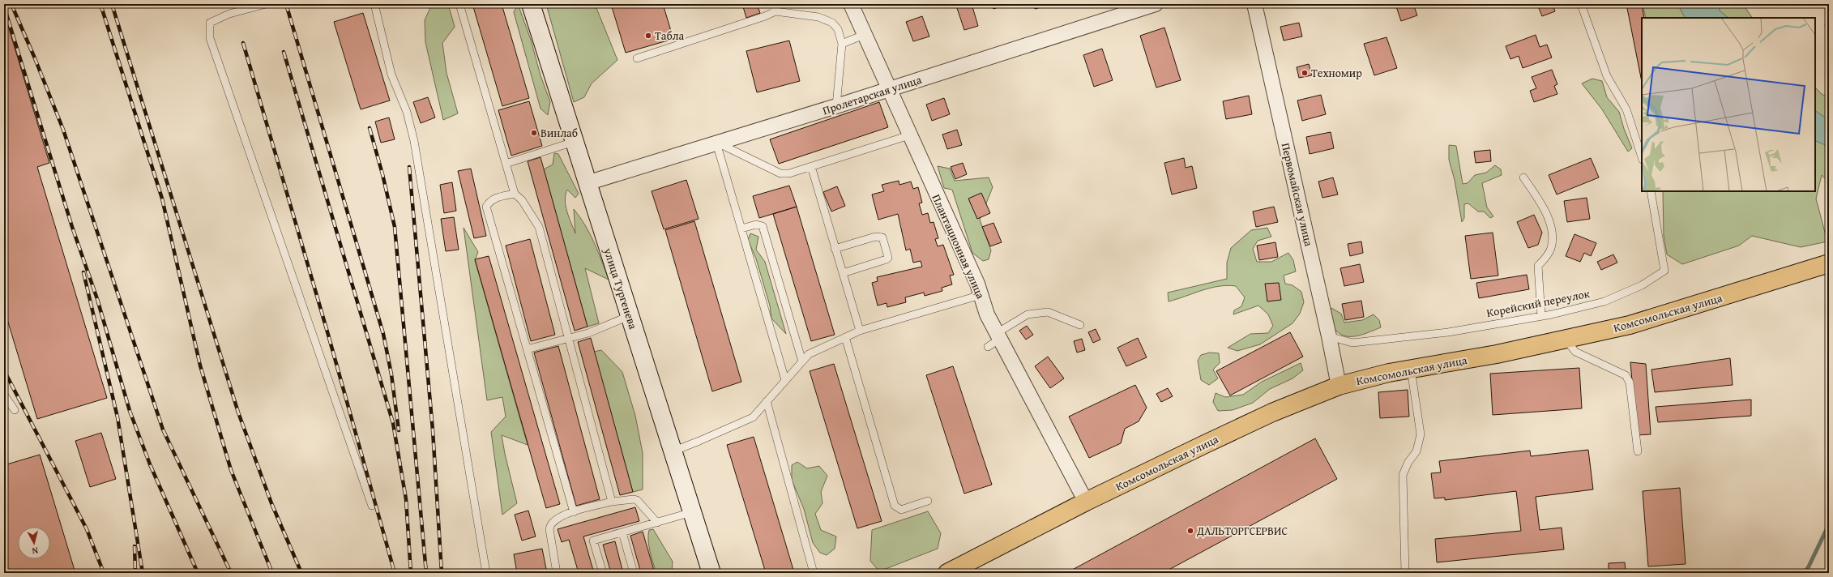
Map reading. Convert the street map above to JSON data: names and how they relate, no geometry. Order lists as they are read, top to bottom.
{
  "streets": {
    "main road": ["улица Тургенева", "Комсомольская улица"],
    "street": ["Пролетарская улица", "Первомайская улица", "Плантационная улица"],
    "lane": ["Корейский переулок"]
  },
  "crossings": [
    ["Пролетарская улица", "Плантационная улица"],
    ["Пролетарская улица", "улица Тургенева"],
    ["Первомайская улица", "Корейский переулок"],
    ["Первомайская улица", "Комсомольская улица"],
    ["Плантационная улица", "Комсомольская улица"]
  ],
  "places": [
    "Табла",
    "Техномир",
    "Винлаб",
    "ДАЛЬТОРГСЕРВИС"
  ],
  "north": "bottom"
}
